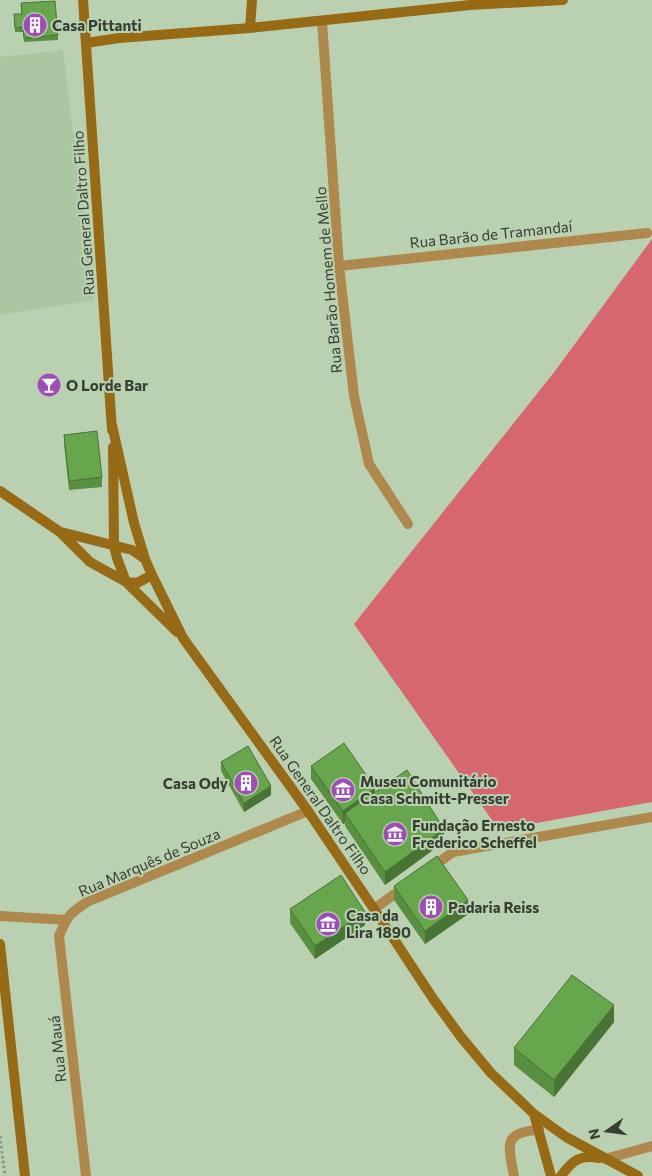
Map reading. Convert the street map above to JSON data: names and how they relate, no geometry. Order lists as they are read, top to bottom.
{
  "streets": {
    "main road": ["Rua General Daltro Filho"],
    "street": [
      "Rua Barão de Tramandaí",
      "Rua Barão Homem de Mello",
      "Rua Marquês de Souza",
      "Rua Mauá"
    ]
  },
  "crossings": [
    ["Rua General Daltro Filho", "Rua Marquês de Souza"],
    ["Rua Barão de Tramandaí", "Rua Barão Homem de Mello"],
    ["Rua Marquês de Souza", "Rua Mauá"]
  ],
  "places": {
    "building": ["Casa Pittanti", "Casa Ody", "Padaria Reiss"],
    "bar": ["O Lorde Bar"],
    "museum": ["Museu Comunitário Casa Schmitt-Presser", "Fundação Ernesto Frederico Scheffel", "Casa da Lira 1890"]
  },
  "north": "left"
}
